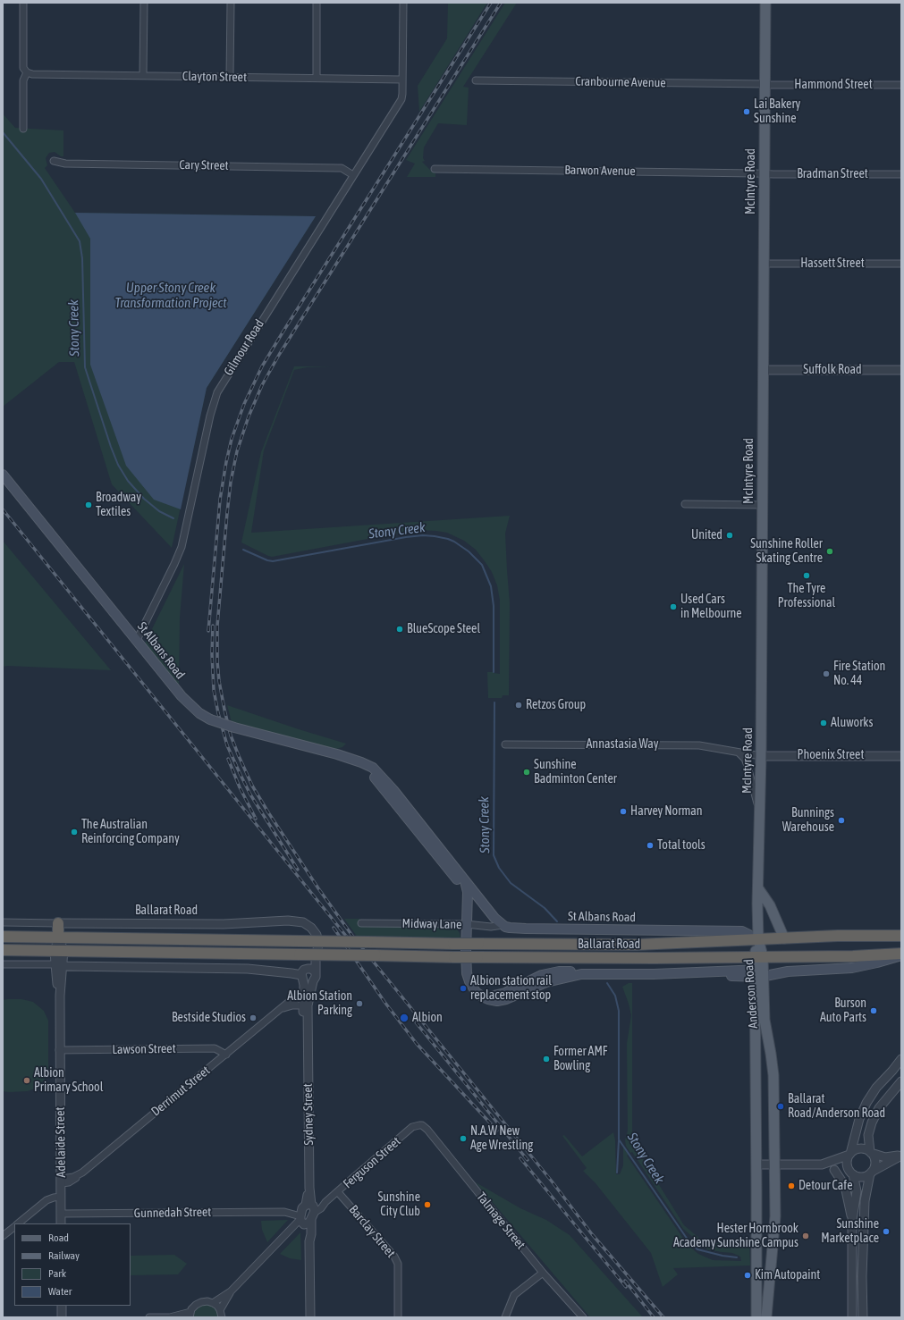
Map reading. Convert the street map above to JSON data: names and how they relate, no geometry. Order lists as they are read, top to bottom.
{
  "streets": {
    "highway": ["Ballarat Road"],
    "main road": ["McIntyre Road", "St Albans Road", "Anderson Road"],
    "street": [
      "Clayton Street",
      "Cranbourne Avenue",
      "Hammond Street",
      "Cary Street",
      "Barwon Avenue",
      "Bradman Street",
      "Hassett Street",
      "Gilmour Road",
      "Suffolk Road",
      "Annastasia Way",
      "Phoenix Street",
      "Midway Lane",
      "Lawson Street",
      "Derrimut Street",
      "Sydney Street",
      "Adelaide Street",
      "Ferguson Street",
      "Gunnedah Street",
      "Talmage Street",
      "Barclay Street"
    ]
  },
  "crossings": [
    ["Clayton Street", "Gilmour Road"],
    ["Cranbourne Avenue", "Hammond Street"],
    ["Cranbourne Avenue", "McIntyre Road"],
    ["Hammond Street", "McIntyre Road"],
    ["Cary Street", "Gilmour Road"],
    ["Barwon Avenue", "Bradman Street"],
    ["Barwon Avenue", "McIntyre Road"],
    ["Bradman Street", "McIntyre Road"],
    ["McIntyre Road", "Hassett Street"],
    ["McIntyre Road", "Suffolk Road"],
    ["McIntyre Road", "St Albans Road"],
    ["McIntyre Road", "Annastasia Way"],
    ["McIntyre Road", "Phoenix Street"],
    ["McIntyre Road", "Ballarat Road"],
    ["McIntyre Road", "Anderson Road"],
    ["Gilmour Road", "St Albans Road"],
    ["St Albans Road", "Ballarat Road"],
    ["St Albans Road", "Midway Lane"],
    ["St Albans Road", "Anderson Road"],
    ["Annastasia Way", "Phoenix Street"],
    ["Ballarat Road", "Anderson Road"],
    ["Ballarat Road", "Sydney Street"],
    ["Ballarat Road", "Adelaide Street"],
    ["Lawson Street", "Derrimut Street"],
    ["Lawson Street", "Adelaide Street"],
    ["Derrimut Street", "Sydney Street"],
    ["Derrimut Street", "Adelaide Street"],
    ["Sydney Street", "Ferguson Street"],
    ["Sydney Street", "Gunnedah Street"],
    ["Adelaide Street", "Gunnedah Street"],
    ["Ferguson Street", "Gunnedah Street"],
    ["Ferguson Street", "Talmage Street"],
    ["Ferguson Street", "Barclay Street"]
  ],
  "water": ["Upper Stony Creek Transformation Project", "Stony Creek"],
  "places": [
    "Lai Bakery Sunshine",
    "Broadway Textiles",
    "United",
    "Sunshine Roller Skating Centre",
    "The Tyre Professional",
    "Used Cars in Melbourne",
    "BlueScope Steel",
    "Fire Station No. 44",
    "Retzos Group",
    "Aluworks",
    "Sunshine Badminton Center",
    "Harvey Norman",
    "Bunnings Warehouse",
    "The Australian Reinforcing Company",
    "Total tools",
    "Albion station rail replacement stop",
    "Albion Station Parking",
    "Burson Auto Parts",
    "Bestside Studios",
    "Albion",
    "Former AMF Bowling",
    "Albion Primary School",
    "Ballarat Road/Anderson Road",
    "N.A.W New Age Wrestling",
    "Detour Cafe",
    "Sunshine City Club",
    "Sunshine Marketplace",
    "Hester Hornbrook Academy Sunshine Campus",
    "Kim Autopaint"
  ],
  "legend": [
    "Road",
    "Railway",
    "Park",
    "Water"
  ]
}
